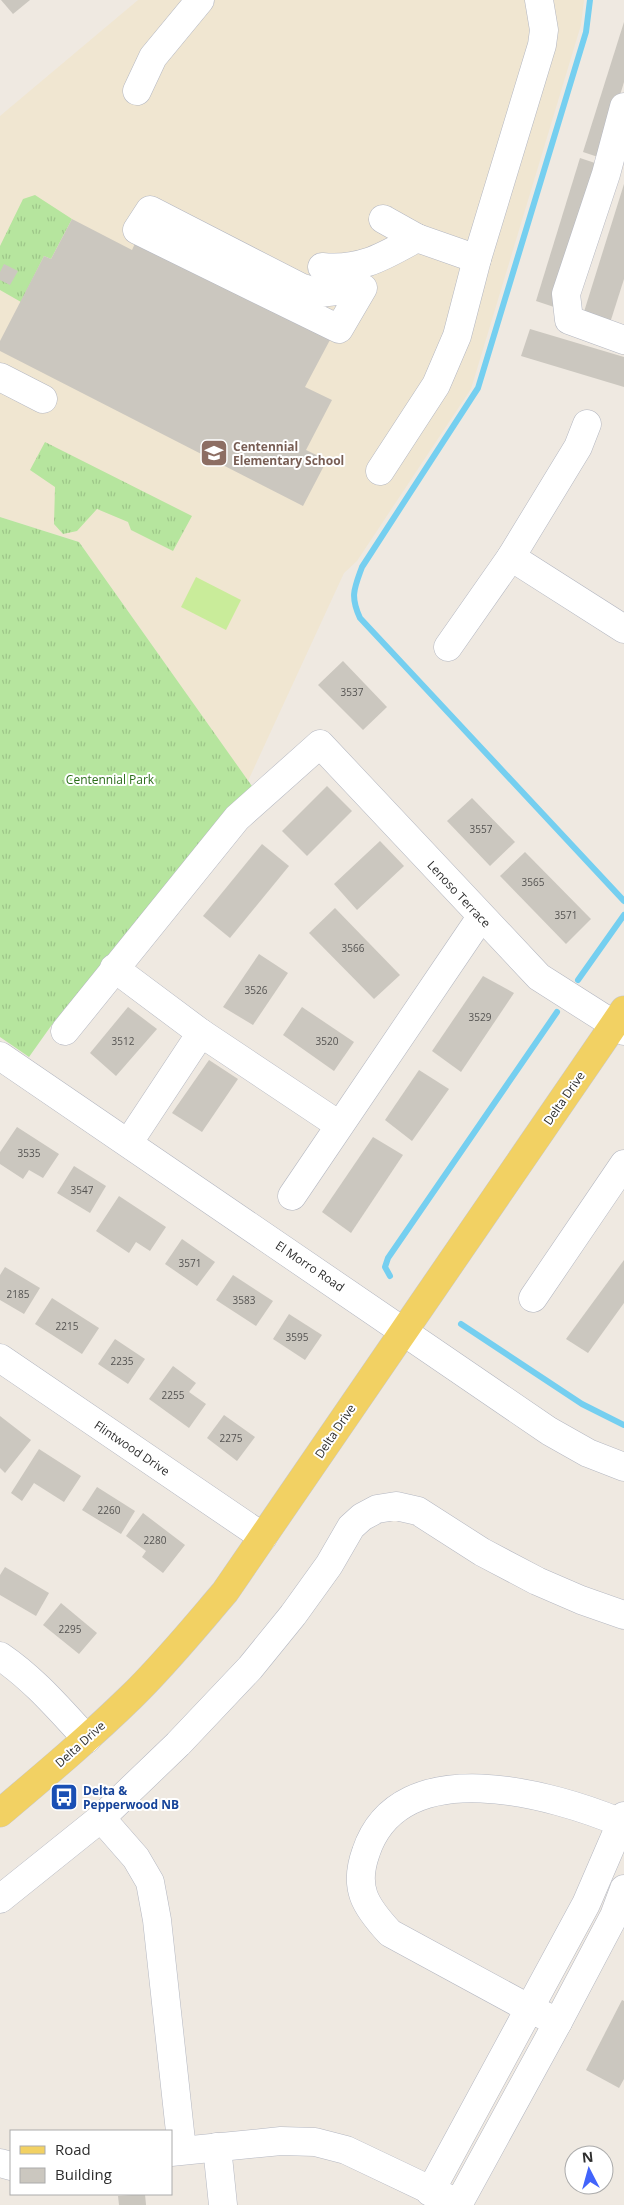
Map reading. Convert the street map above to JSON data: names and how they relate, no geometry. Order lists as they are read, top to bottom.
{
  "streets": {
    "main road": ["Delta Drive"],
    "street": ["Lenoso Terrace", "El Morro Road", "Flintwood Drive"]
  },
  "crossings": [
    ["Lenoso Terrace", "Delta Drive"],
    ["Delta Drive", "El Morro Road"],
    ["Delta Drive", "Flintwood Drive"]
  ],
  "parks": ["Centennial Park"],
  "places": {
    "school or university": ["Centennial Elementary School"],
    "bus stop": ["Delta & Pepperwood NB"]
  },
  "house_numbers": [
    "3537",
    "3557",
    "3565",
    "3571",
    "3566",
    "3526",
    "3529",
    "3512",
    "3520",
    "3535",
    "3547",
    "3571",
    "2185",
    "3583",
    "2215",
    "3595",
    "2235",
    "2255",
    "2275",
    "2260",
    "2280",
    "2295"
  ],
  "legend": ["Road", "Building"],
  "north": "top"
}
